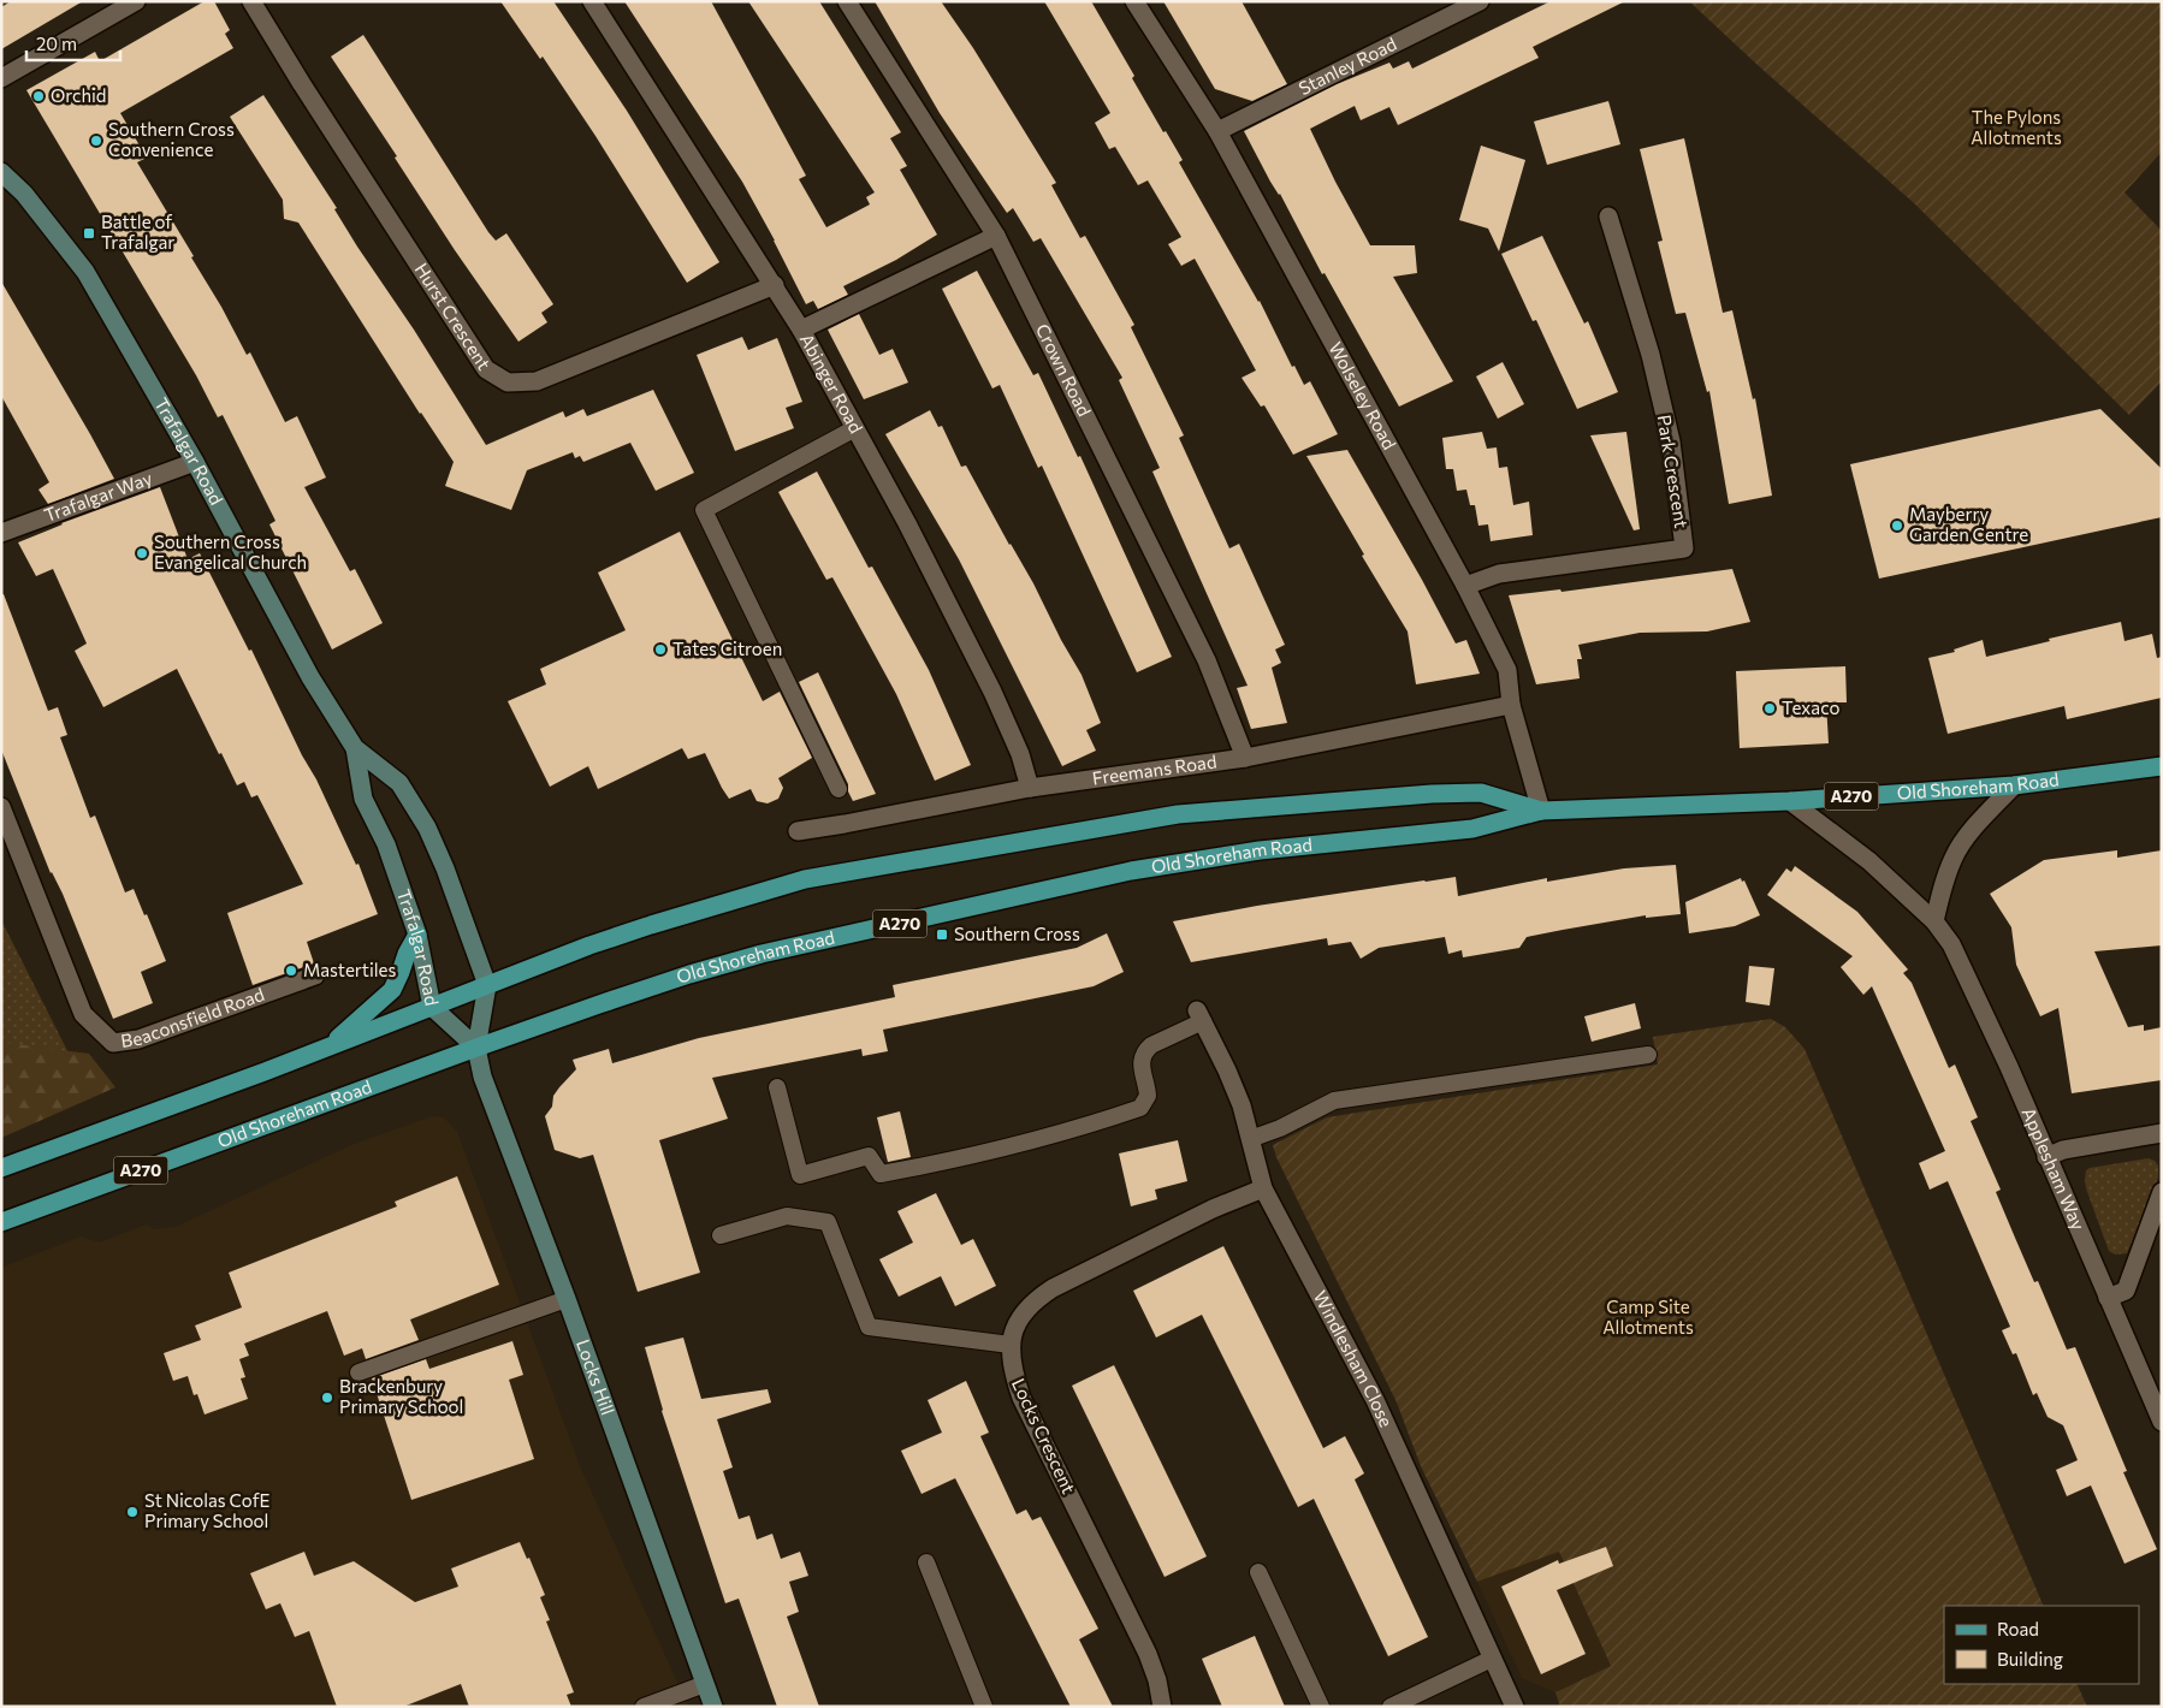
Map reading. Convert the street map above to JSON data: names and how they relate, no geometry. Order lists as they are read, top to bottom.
{
  "streets": {
    "main road": [
      "Trafalgar Road",
      "Old Shoreham Road",
      "A270",
      "Locks Hill"
    ],
    "street": [
      "Stanley Road",
      "Hurst Crescent",
      "Crown Road",
      "Abinger Road",
      "Wolseley Road",
      "Park Crescent",
      "Trafalgar Way",
      "Freemans Road",
      "Beaconsfield Road",
      "Applesham Way",
      "Windlesham Close",
      "Locks Crescent"
    ]
  },
  "crossings": [
    ["Stanley Road", "Wolseley Road"],
    ["Hurst Crescent", "Abinger Road"],
    ["Crown Road", "Freemans Road"],
    ["Abinger Road", "Freemans Road"],
    ["Wolseley Road", "Park Crescent"],
    ["Wolseley Road", "Freemans Road"],
    ["Wolseley Road", "Old Shoreham Road"],
    ["Trafalgar Road", "Trafalgar Way"],
    ["Trafalgar Road", "Old Shoreham Road"],
    ["Trafalgar Road", "Locks Hill"],
    ["Old Shoreham Road", "Applesham Way"],
    ["Old Shoreham Road", "Locks Hill"],
    ["Windlesham Close", "Locks Crescent"]
  ],
  "parks": ["The Pylons Allotments", "Camp Site Allotments"],
  "places": {
    "other": [
      "Orchid",
      "Southern Cross Convenience",
      "Mayberry Garden Centre",
      "Southern Cross Evangelical Church",
      "Tates Citroen",
      "Texaco",
      "Mastertiles",
      "Brackenbury Primary School",
      "St Nicolas CofE Primary School"
    ],
    "transit": ["Battle of Trafalgar", "Southern Cross"]
  },
  "legend": ["Road", "Building"],
  "scale_bar": "20 m"
}
